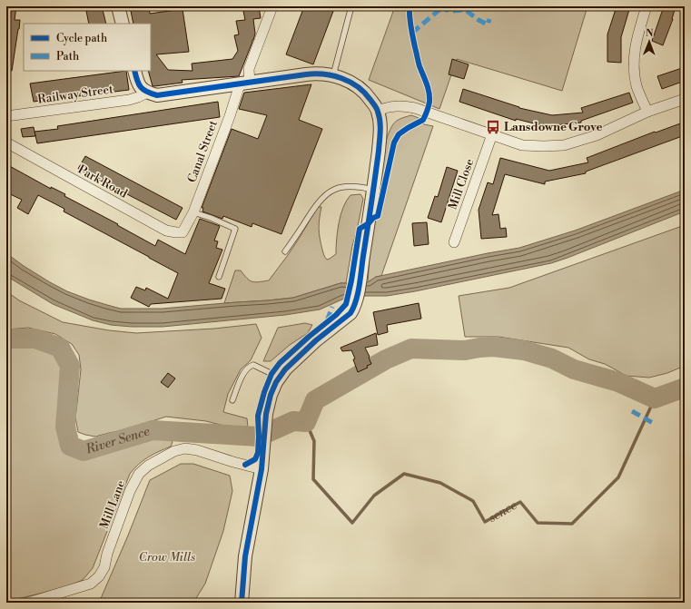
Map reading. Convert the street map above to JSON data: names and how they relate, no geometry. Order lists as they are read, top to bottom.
{
  "streets": {
    "street": [
      "Railway Street",
      "Canal Street",
      "Park Road",
      "Mill Close",
      "Mill Lane"
    ]
  },
  "crossings": [
    ["Canal Street", "Park Road"]
  ],
  "water": ["River Sence", "sence"],
  "parks": ["Crow Mills"],
  "places": {
    "bus stop": ["Lansdowne Grove"]
  },
  "legend": ["Cycle path", "Path"],
  "north": "top"
}
